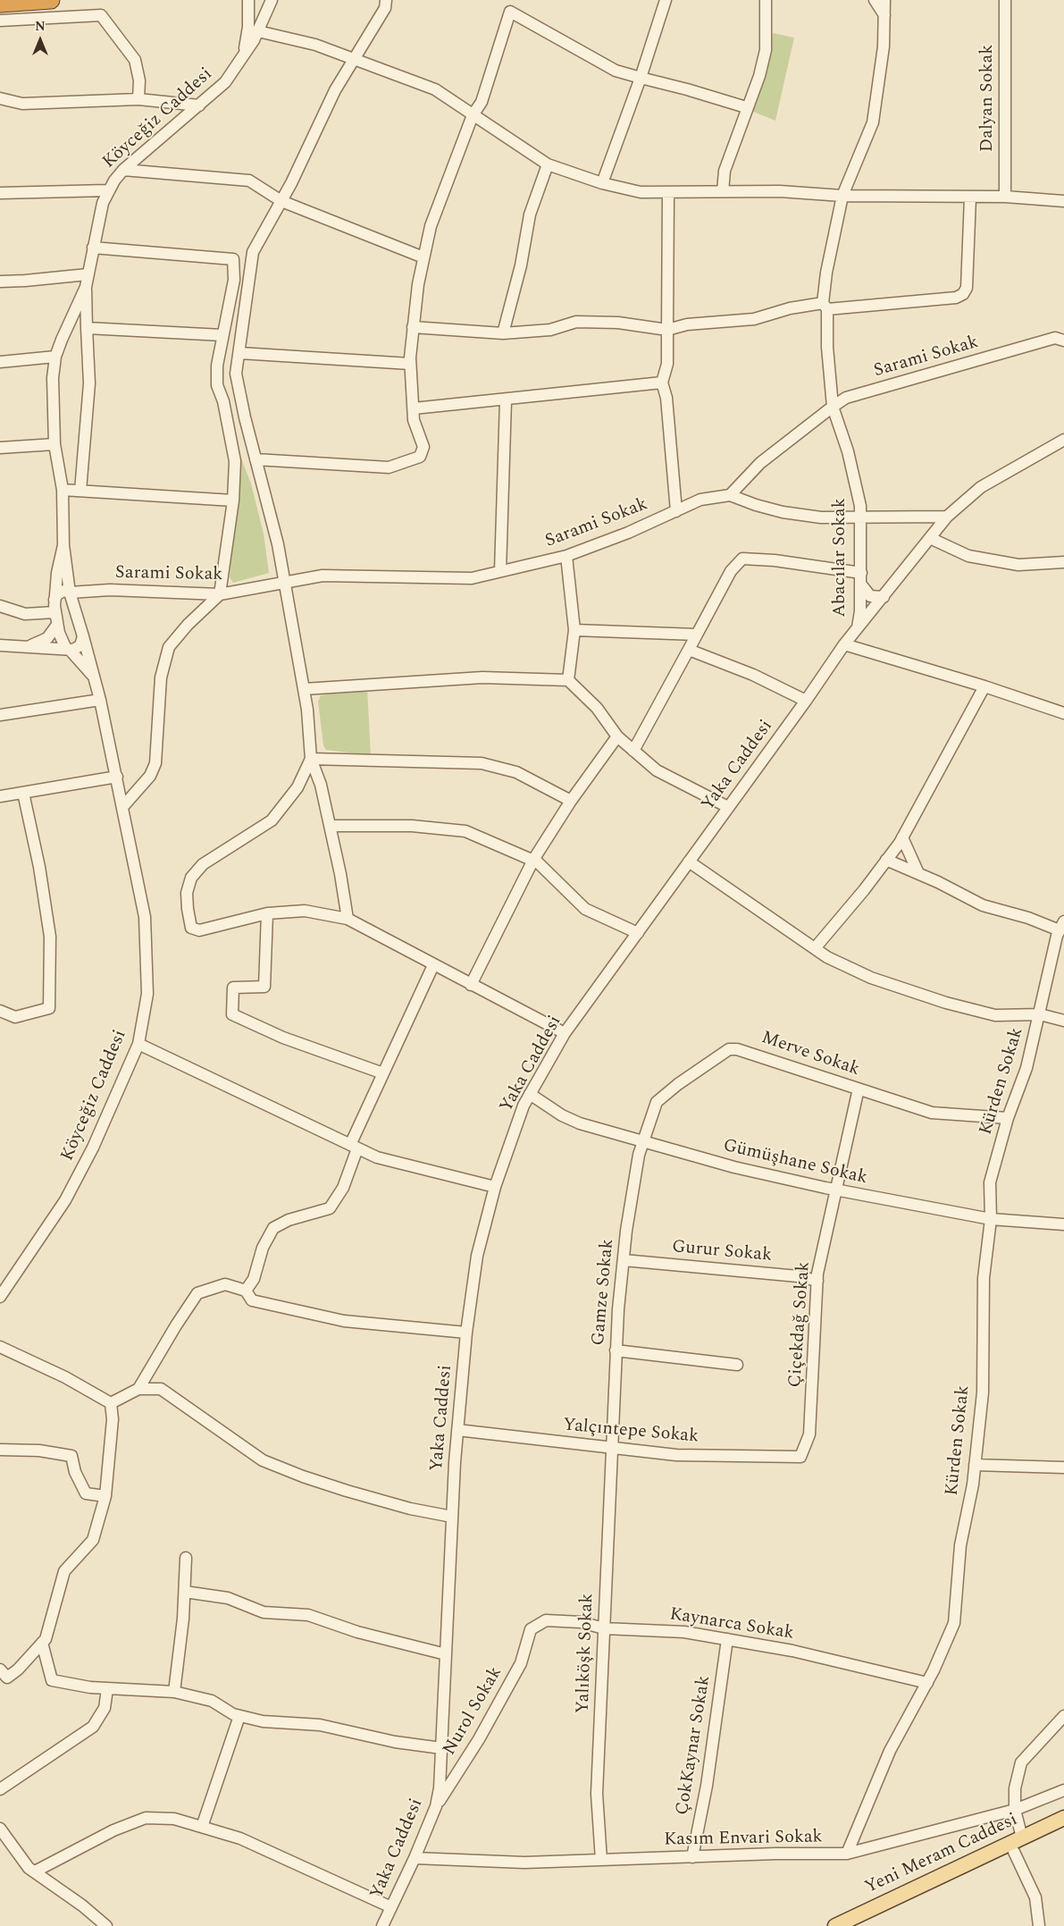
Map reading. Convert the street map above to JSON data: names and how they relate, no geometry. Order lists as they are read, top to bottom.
{
  "streets": {
    "main road": ["Yeni Meram Caddesi"],
    "street": [
      "Dalyan Sokak",
      "Köyceğiz Caddesi",
      "Sarami Sokak",
      "Abacılar Sokak",
      "Yaka Caddesi",
      "Merve Sokak",
      "Kürden Sokak",
      "Gümüşhane Sokak",
      "Gurur Sokak",
      "Gamze Sokak",
      "Çiçekdağ Sokak",
      "Yalçıntepe Sokak",
      "Kaynarca Sokak",
      "Yalıköşk Sokak",
      "Nurol Sokak",
      "ÇokKaynar Sokak",
      "Kasım Envari Sokak"
    ]
  },
  "crossings": [
    ["Köyceğiz Caddesi", "Sarami Sokak"],
    ["Sarami Sokak", "Abacılar Sokak"],
    ["Abacılar Sokak", "Yaka Caddesi"],
    ["Yaka Caddesi", "Gümüşhane Sokak"],
    ["Yaka Caddesi", "Yalçıntepe Sokak"],
    ["Yaka Caddesi", "Nurol Sokak"],
    ["Yaka Caddesi", "Kasım Envari Sokak"],
    ["Merve Sokak", "Kürden Sokak"],
    ["Merve Sokak", "Gümüşhane Sokak"],
    ["Merve Sokak", "Gamze Sokak"],
    ["Merve Sokak", "Çiçekdağ Sokak"],
    ["Kürden Sokak", "Gümüşhane Sokak"],
    ["Kürden Sokak", "Kaynarca Sokak"],
    ["Kürden Sokak", "Kasım Envari Sokak"],
    ["Gümüşhane Sokak", "Gamze Sokak"],
    ["Gümüşhane Sokak", "Çiçekdağ Sokak"],
    ["Gurur Sokak", "Gamze Sokak"],
    ["Gurur Sokak", "Çiçekdağ Sokak"],
    ["Gamze Sokak", "Yalçıntepe Sokak"],
    ["Gamze Sokak", "Yalıköşk Sokak"],
    ["Çiçekdağ Sokak", "Yalçıntepe Sokak"],
    ["Yalçıntepe Sokak", "Yalıköşk Sokak"],
    ["Kaynarca Sokak", "Yalıköşk Sokak"],
    ["Kaynarca Sokak", "Nurol Sokak"],
    ["Kaynarca Sokak", "ÇokKaynar Sokak"],
    ["Yalıköşk Sokak", "Kasım Envari Sokak"],
    ["ÇokKaynar Sokak", "Kasım Envari Sokak"]
  ],
  "north": "top"
}
